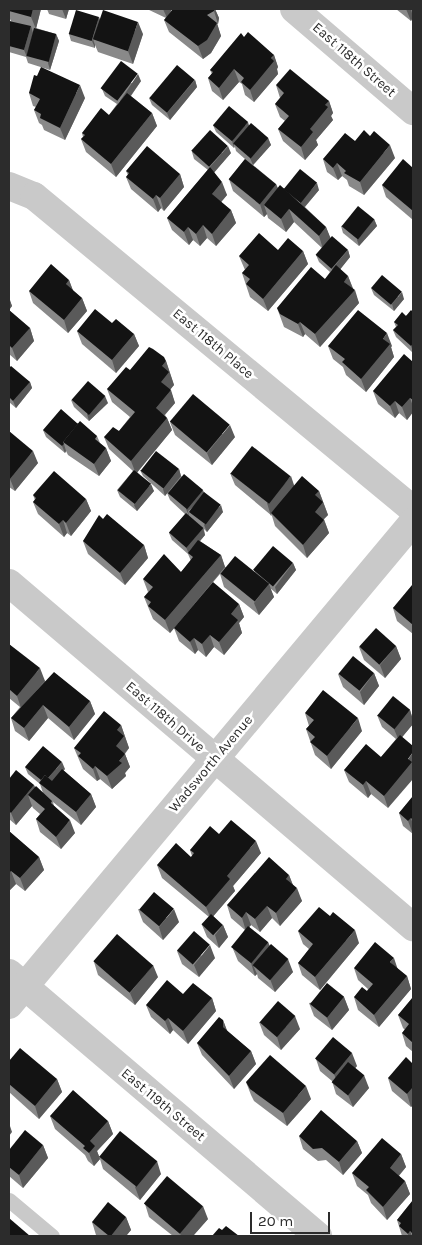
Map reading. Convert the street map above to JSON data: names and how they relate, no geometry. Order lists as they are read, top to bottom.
{
  "streets": {
    "street": [
      "East 118th Street",
      "East 118th Place",
      "East 118th Drive",
      "Wadsworth Avenue",
      "East 119th Street"
    ]
  },
  "crossings": [
    ["East 118th Drive", "Wadsworth Avenue"],
    ["Wadsworth Avenue", "East 119th Street"]
  ],
  "scale_bar": "20 m"
}
